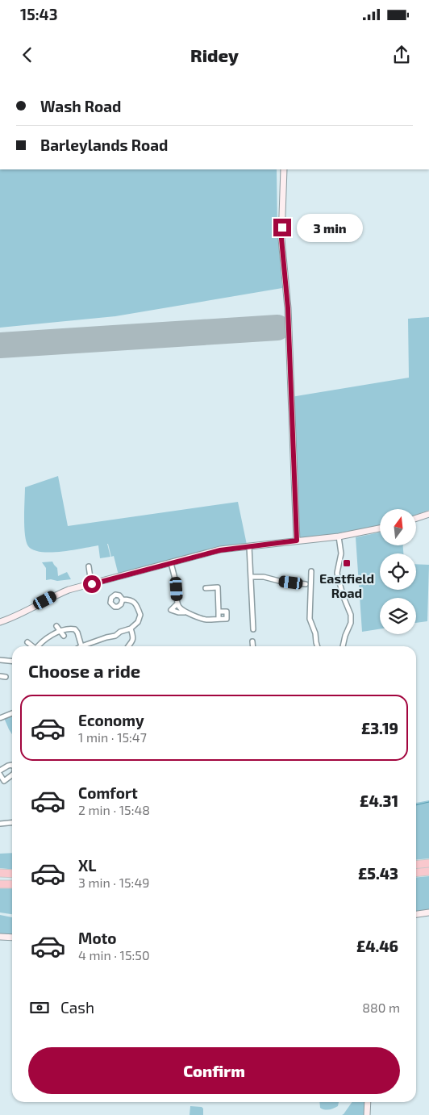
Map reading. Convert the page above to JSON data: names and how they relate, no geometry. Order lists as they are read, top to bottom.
{
  "places": {
    "transit": ["Eastfield Road"]
  },
  "north": "top",
  "page": {
    "status": "15:43",
    "header": "Ridey",
    "banner": ["Wash Road", "Barleylands Road"],
    "bubble": "3 min",
    "heading": "Choose a ride",
    "list": [
      {
        "name": "Economy",
        "note": "1 min · 15:47",
        "value": "£3.19"
      },
      {
        "name": "Comfort",
        "note": "2 min · 15:48",
        "value": "£4.31"
      },
      {
        "name": "XL",
        "note": "3 min · 15:49",
        "value": "£5.43"
      },
      {
        "name": "Moto",
        "note": "4 min · 15:50",
        "value": "£4.46"
      }
    ],
    "pay": ["Cash", "880 m"],
    "buttons": "Confirm"
  }
}
